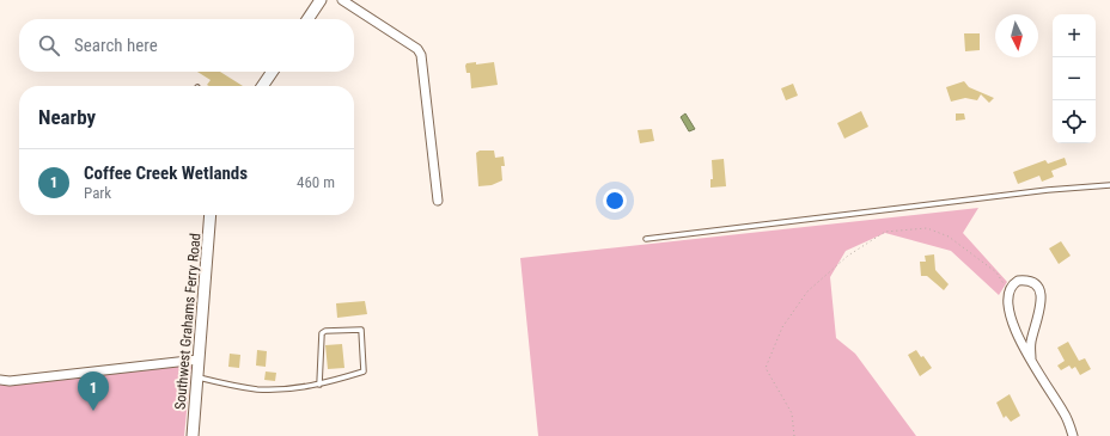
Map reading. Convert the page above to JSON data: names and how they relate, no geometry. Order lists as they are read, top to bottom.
{
  "streets": {
    "main road": ["Southwest Grahams Ferry Road"]
  },
  "north": "bottom",
  "page": {
    "map_buttons": ["+", "−"],
    "search": "Search here",
    "heading": "Nearby",
    "list": [
      {
        "mark": "1",
        "name": "Coffee Creek Wetlands",
        "note": "Park",
        "value": "460 m"
      }
    ],
    "pins": "1"
  }
}
